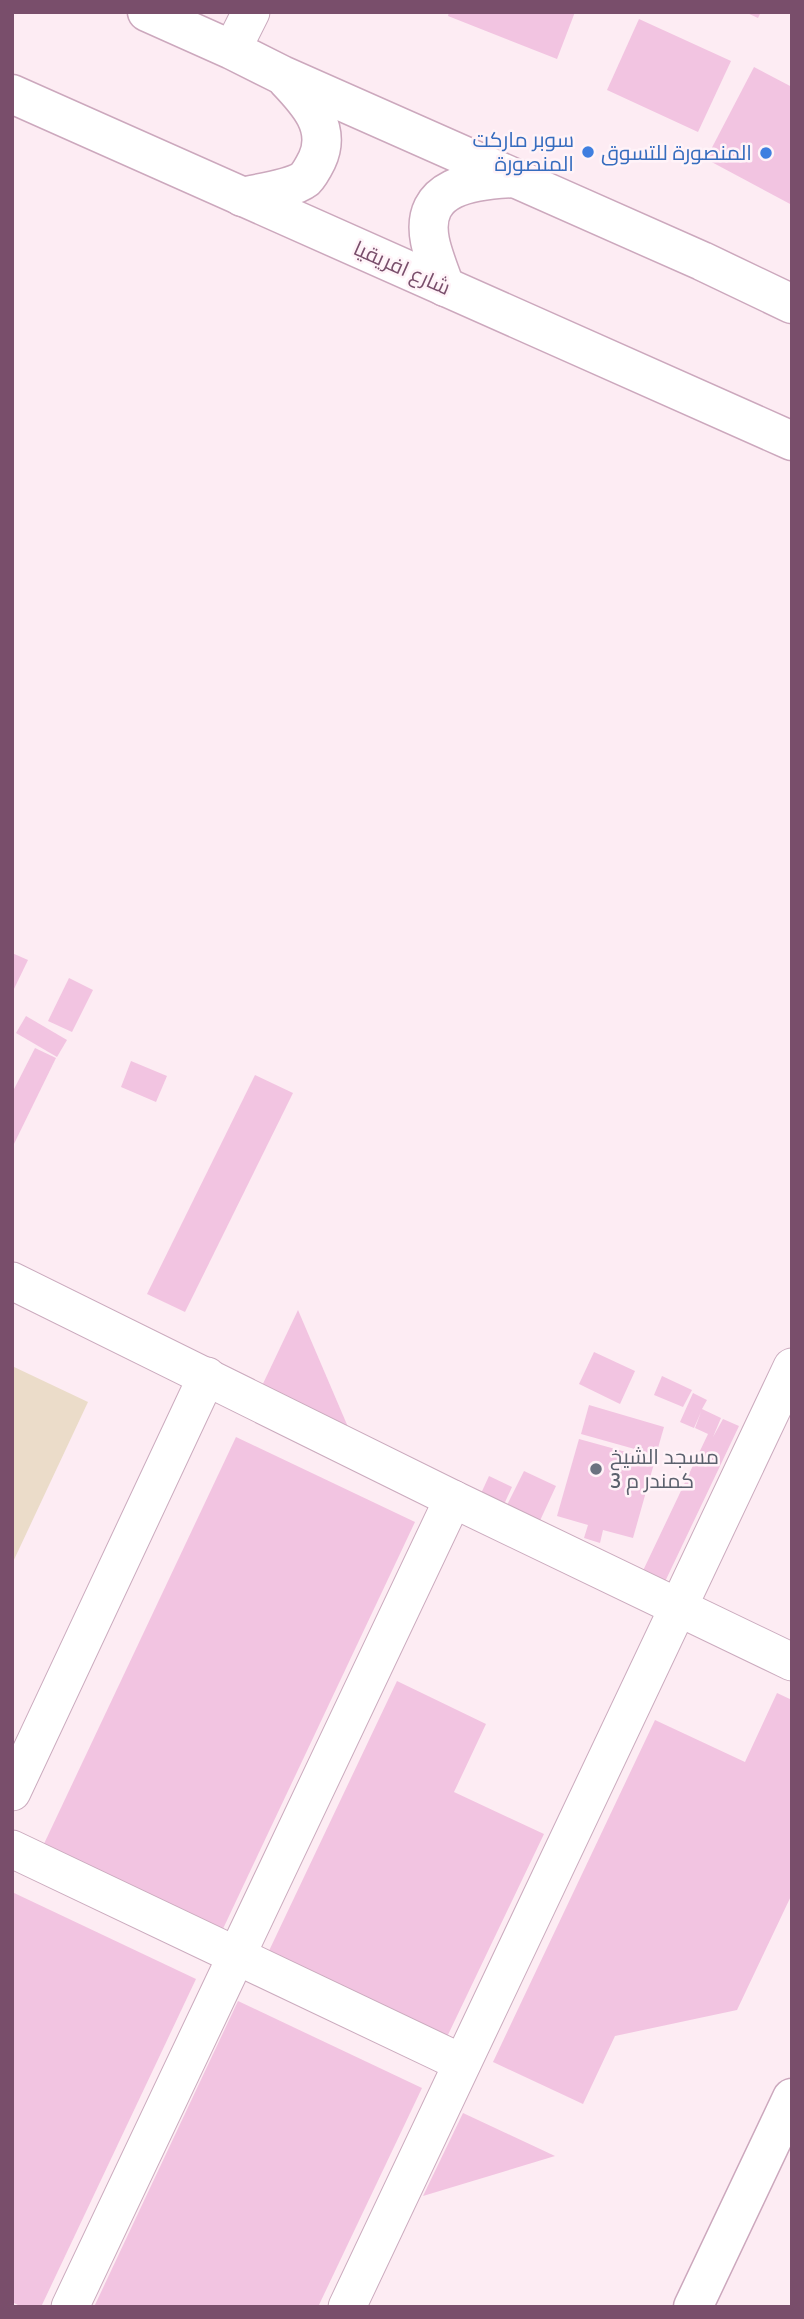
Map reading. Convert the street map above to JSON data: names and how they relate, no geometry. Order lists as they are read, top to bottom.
{
  "streets": {
    "street": ["شارع افريقيا"]
  },
  "places": ["سوبر ماركت المنصورة", "المنصورة للتسوق", "مسجد الشيخ كمندر م 3"]
}
